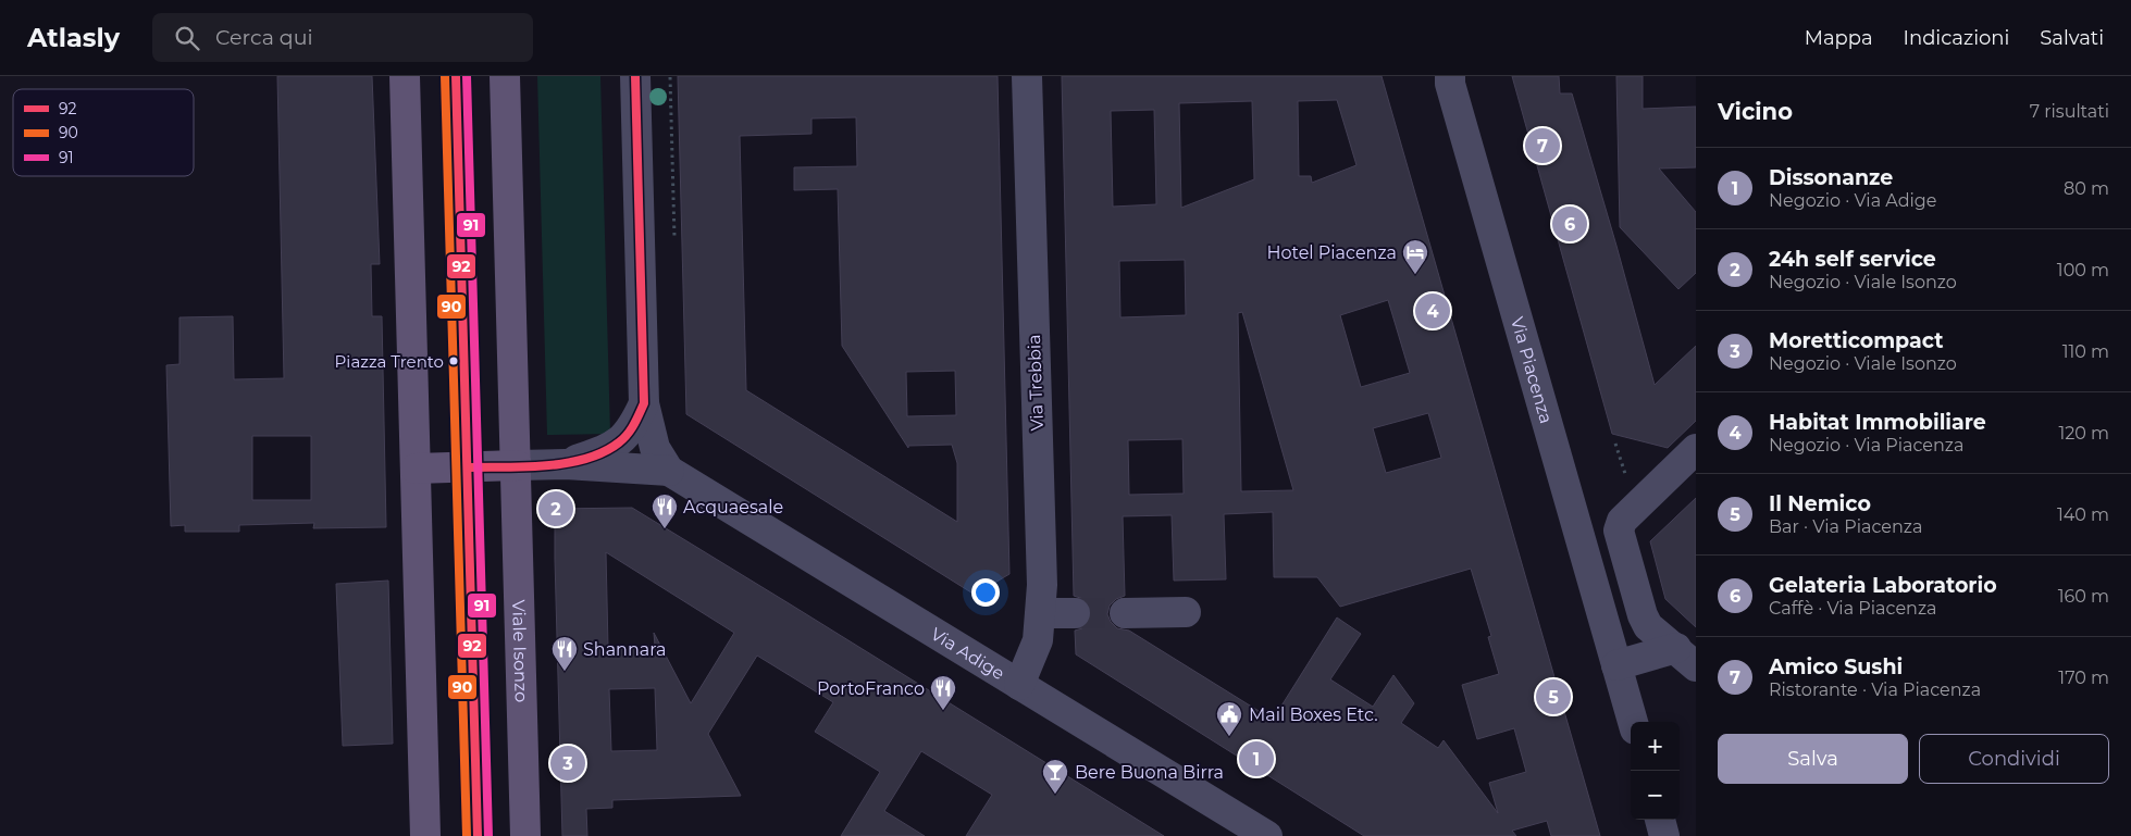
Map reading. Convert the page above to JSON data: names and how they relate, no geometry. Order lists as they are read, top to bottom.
{
  "streets": {
    "main road": ["Viale Isonzo"],
    "street": ["Via Piacenza", "Via Trebbia", "Via Adige"]
  },
  "crossings": [
    ["Via Trebbia", "Via Adige"]
  ],
  "places": {
    "hotel": ["Hotel Piacenza"],
    "other": ["Piazza Trento"],
    "restaurant": ["Acquaesale", "Shannara", "PortoFranco"],
    "public building": ["Mail Boxes Etc."],
    "bar": ["Bere Buona Birra"]
  },
  "lines": ["transit line 92", "transit line 90", "transit line 91"],
  "legend": ["92", "90", "91"],
  "page": {
    "header": "Atlasly",
    "search": "Cerca qui",
    "nav": ["Mappa", "Indicazioni", "Salvati"],
    "heading": ["Vicino", "7 risultati"],
    "pins": [
      "7",
      "6",
      "4",
      "2",
      "5",
      "1",
      "3"
    ],
    "list": [
      {
        "mark": "1",
        "name": "Dissonanze",
        "note": "Negozio · Via Adige",
        "value": "80 m"
      },
      {
        "mark": "2",
        "name": "24h self service",
        "note": "Negozio · Viale Isonzo",
        "value": "100 m"
      },
      {
        "mark": "3",
        "name": "Moretticompact",
        "note": "Negozio · Viale Isonzo",
        "value": "110 m"
      },
      {
        "mark": "4",
        "name": "Habitat Immobiliare",
        "note": "Negozio · Via Piacenza",
        "value": "120 m"
      },
      {
        "mark": "5",
        "name": "Il Nemico",
        "note": "Bar · Via Piacenza",
        "value": "140 m"
      },
      {
        "mark": "6",
        "name": "Gelateria Laboratorio",
        "note": "Caffè · Via Piacenza",
        "value": "160 m"
      },
      {
        "mark": "7",
        "name": "Amico Sushi",
        "note": "Ristorante · Via Piacenza",
        "value": "170 m"
      }
    ],
    "buttons": ["Salva", "Condividi"],
    "map_buttons": ["+", "−"]
  }
}
